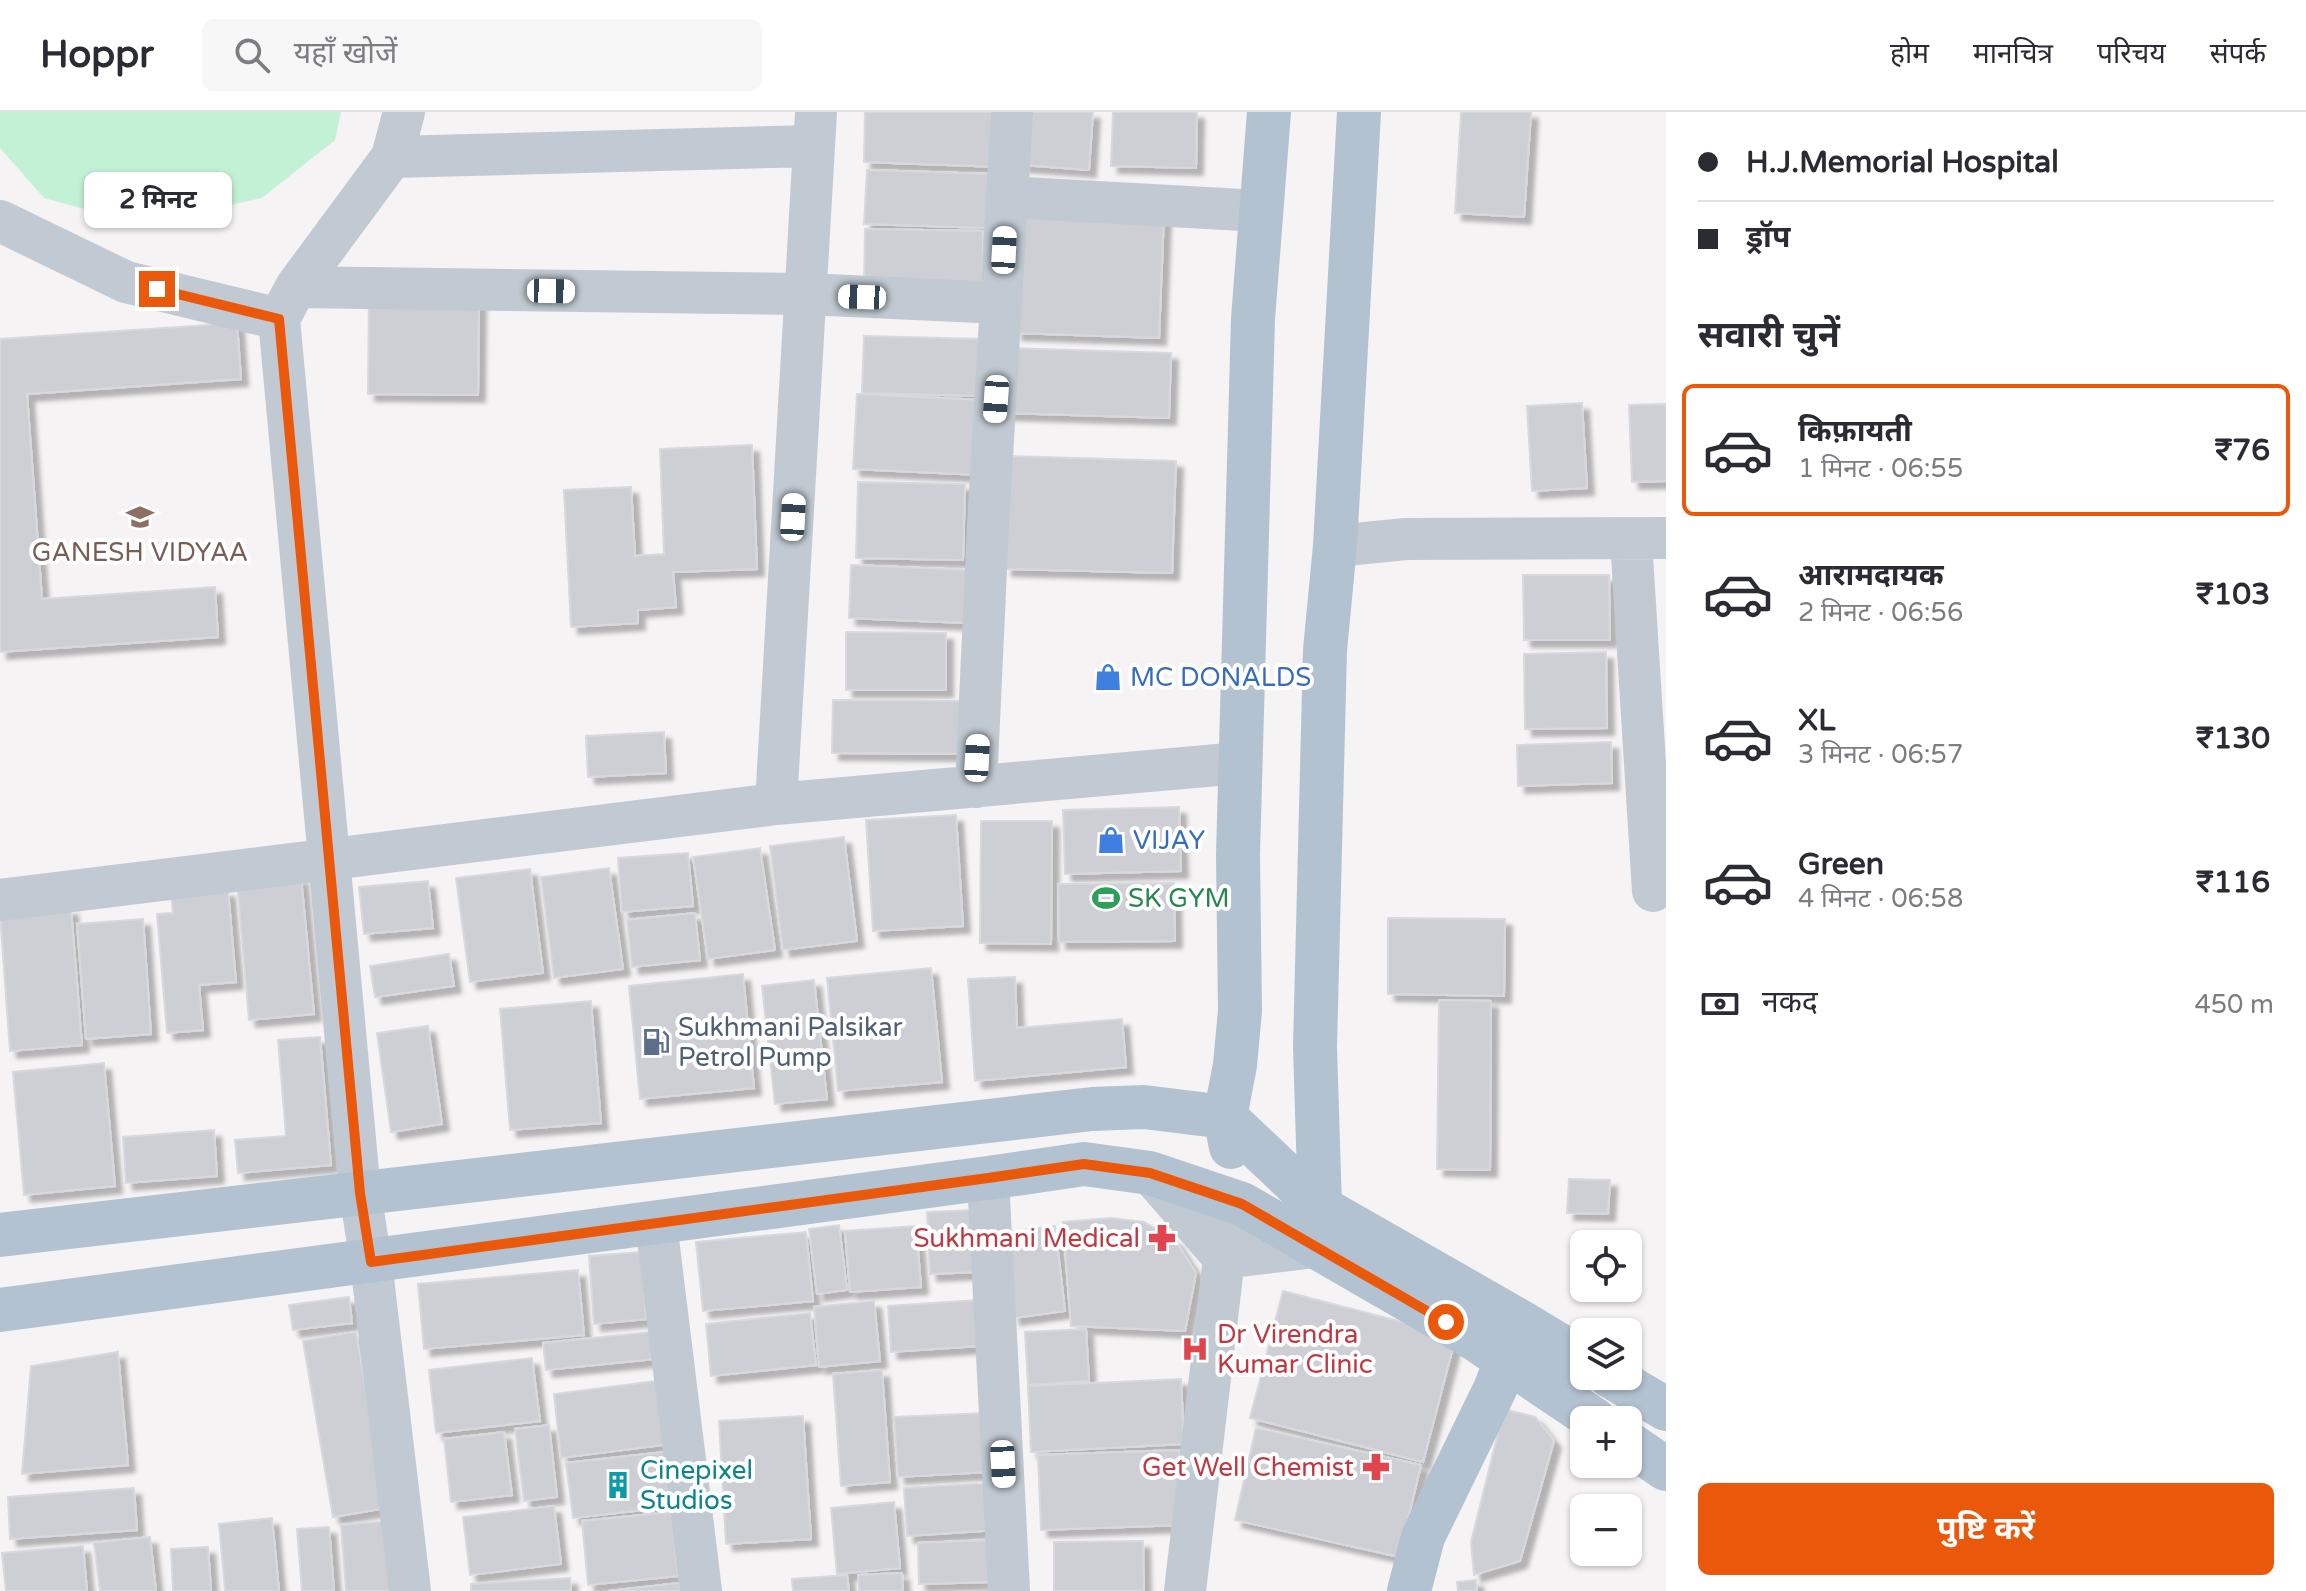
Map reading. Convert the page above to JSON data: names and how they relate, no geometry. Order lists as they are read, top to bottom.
{
  "places": {
    "school or university": ["GANESH VIDYAA"],
    "shop": ["MC DONALDS", "VIJAY"],
    "sports": ["SK GYM"],
    "fuel station": ["Sukhmani Palsikar Petrol Pump"],
    "pharmacy": ["Sukhmani Medical", "Get Well Chemist"],
    "hospital": ["Dr Virendra Kumar Clinic"],
    "building": ["Cinepixel Studios"]
  },
  "page": {
    "header": "Hoppr",
    "search": "यहाँ खोजें",
    "nav": [
      "होम",
      "मानचित्र",
      "परिचय",
      "संपर्क"
    ],
    "banner": ["H.J.Memorial Hospital", "ड्रॉप"],
    "bubble": "2 मिनट",
    "heading": "सवारी चुनें",
    "list": [
      {
        "name": "किफ़ायती",
        "note": "1 मिनट · 06:55",
        "value": "₹76"
      },
      {
        "name": "आरामदायक",
        "note": "2 मिनट · 06:56",
        "value": "₹103"
      },
      {
        "name": "XL",
        "note": "3 मिनट · 06:57",
        "value": "₹130"
      },
      {
        "name": "Green",
        "note": "4 मिनट · 06:58",
        "value": "₹116"
      }
    ],
    "pay": ["नकद", "450 m"],
    "map_buttons": ["+", "−"],
    "buttons": "पुष्टि करें"
  }
}
